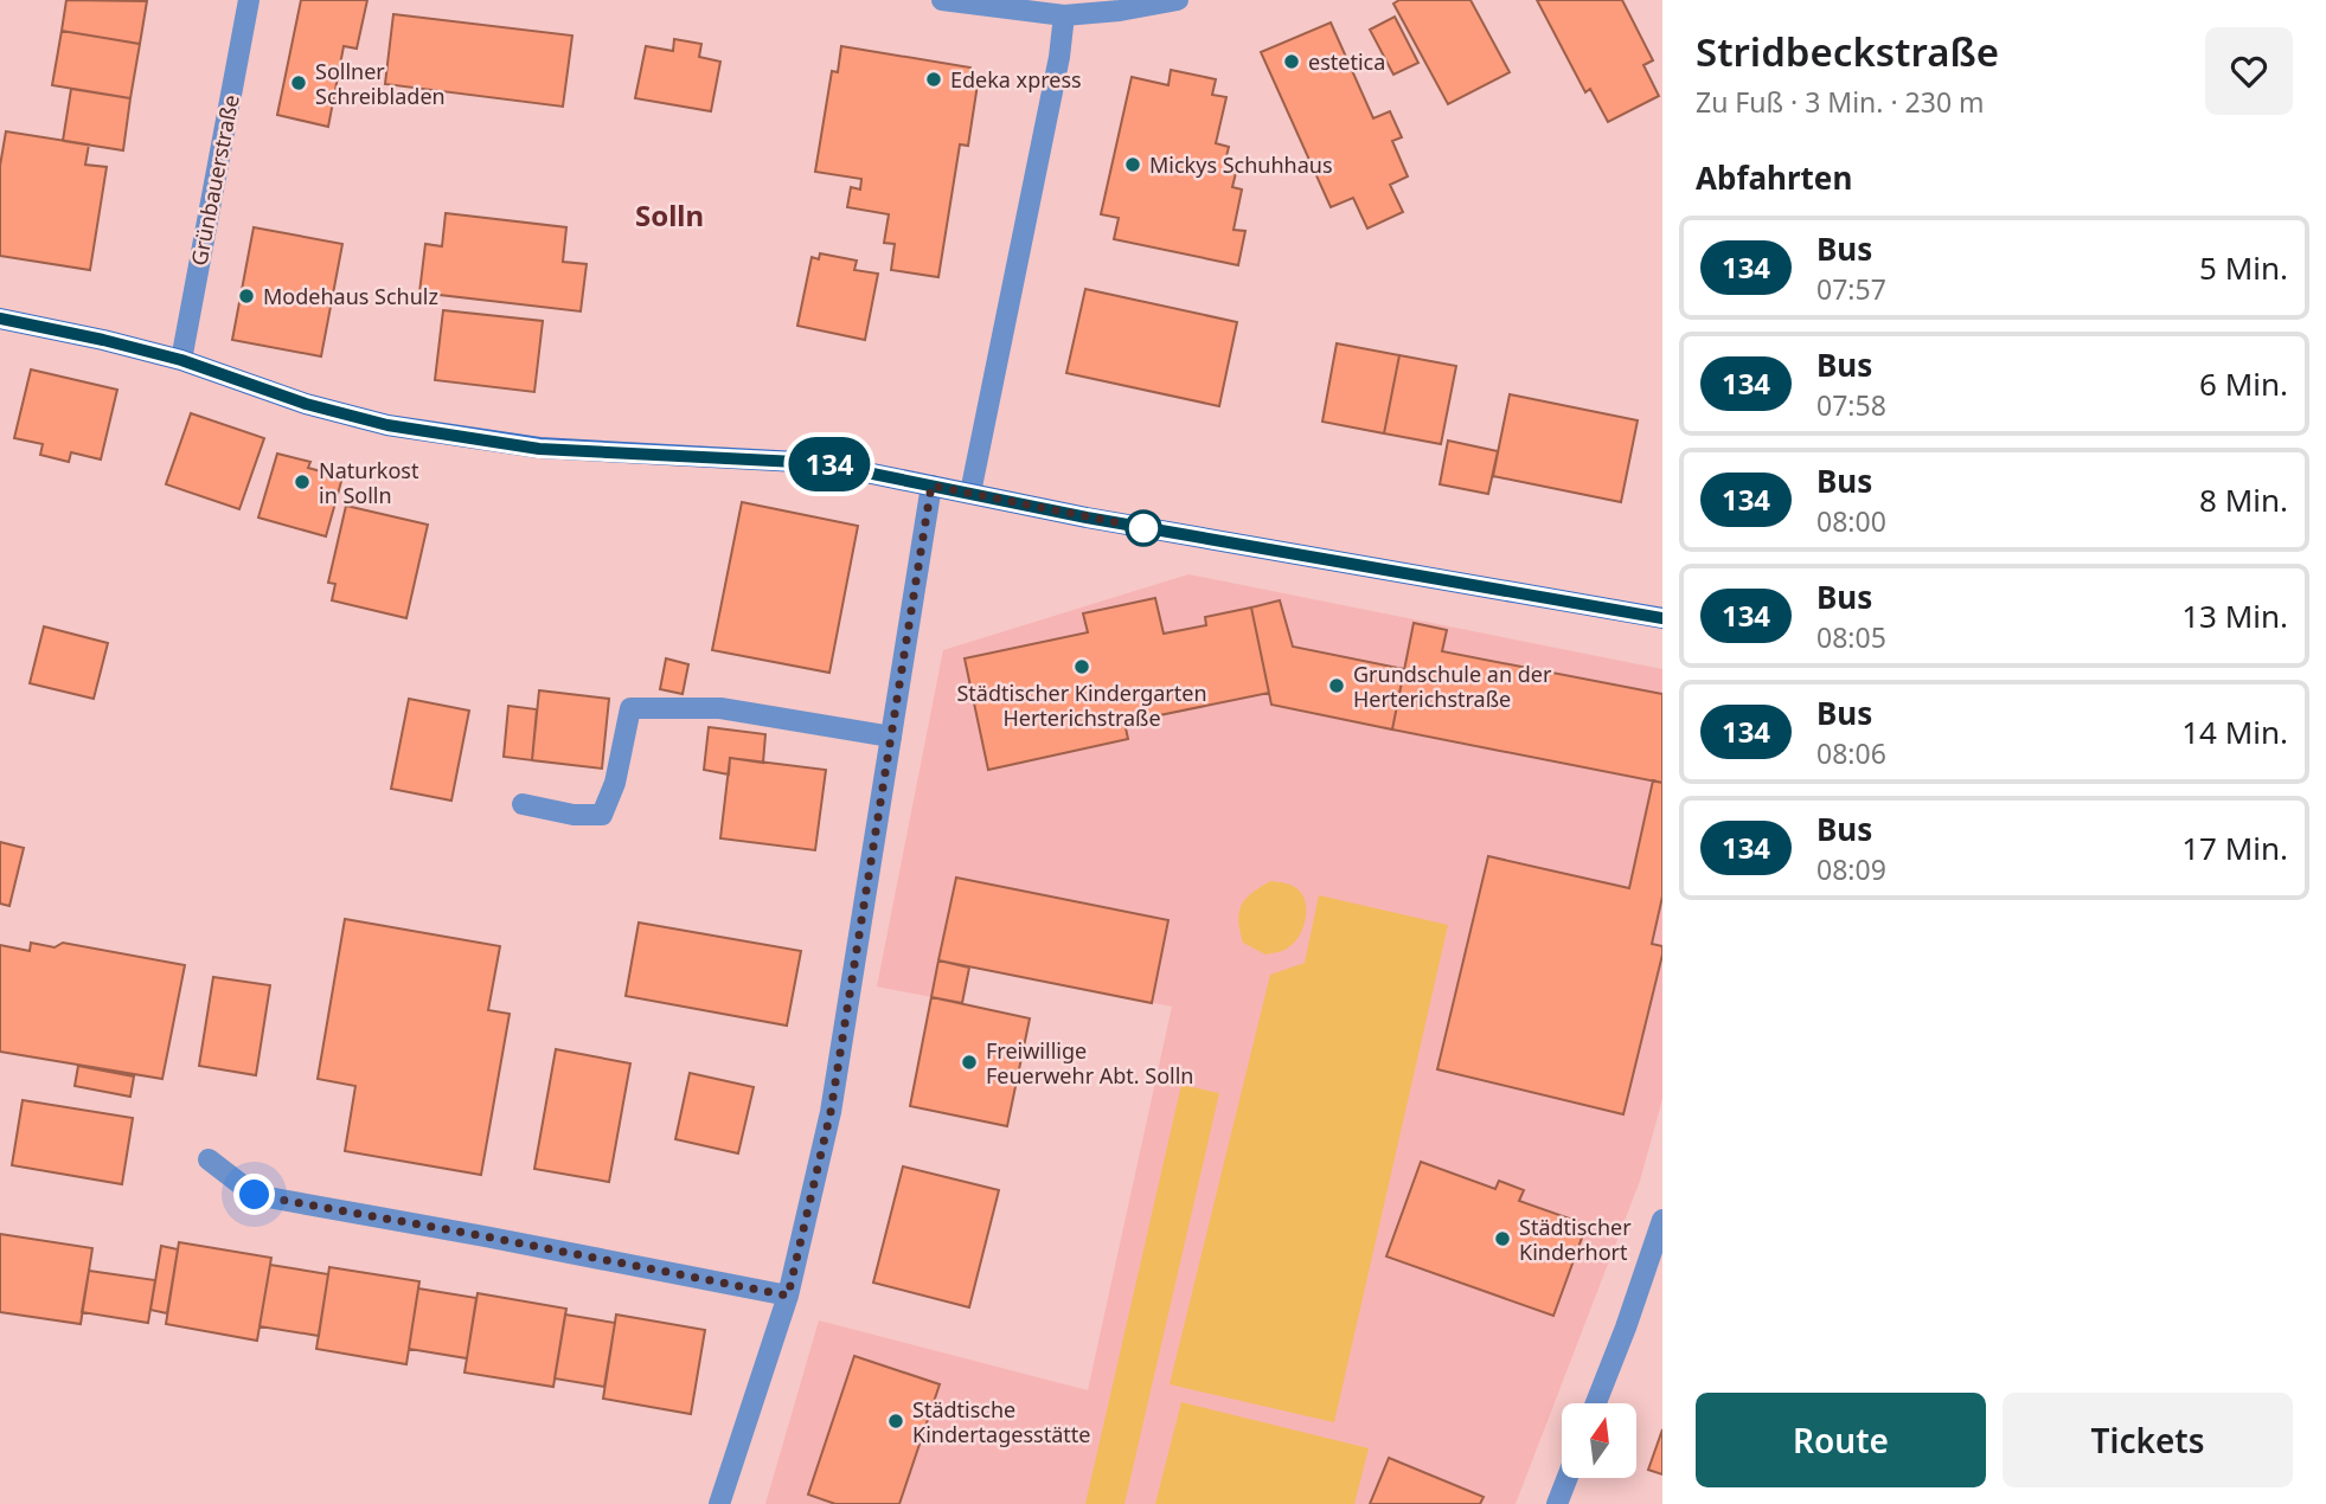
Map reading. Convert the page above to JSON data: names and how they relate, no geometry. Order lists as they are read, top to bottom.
{
  "streets": {
    "street": ["Grünbauerstraße"]
  },
  "districts": ["Solln"],
  "places": [
    "estetica",
    "Edeka xpress",
    "Sollner Schreibladen",
    "Mickys Schuhhaus",
    "Modehaus Schulz",
    "Naturkost in Solln",
    "Städtischer Kindergarten Herterichstraße",
    "Grundschule an der Herterichstraße",
    "Freiwillige Feuerwehr Abt. Solln",
    "Städtischer Kinderhort",
    "Städtische Kindertagesstätte"
  ],
  "lines": ["bus line 134"],
  "north": "top",
  "page": {
    "on_map": "134",
    "heading": [
      ["Stridbeckstraße", "Zu Fuß · 3 Min. · 230 m"],
      "Abfahrten"
    ],
    "list": [
      {
        "mark": "134",
        "name": "Bus",
        "note": "07:57",
        "value": "5 Min."
      },
      {
        "mark": "134",
        "name": "Bus",
        "note": "07:58",
        "value": "6 Min."
      },
      {
        "mark": "134",
        "name": "Bus",
        "note": "08:00",
        "value": "8 Min."
      },
      {
        "mark": "134",
        "name": "Bus",
        "note": "08:05",
        "value": "13 Min."
      },
      {
        "mark": "134",
        "name": "Bus",
        "note": "08:06",
        "value": "14 Min."
      },
      {
        "mark": "134",
        "name": "Bus",
        "note": "08:09",
        "value": "17 Min."
      }
    ],
    "buttons": ["Route", "Tickets"]
  }
}
